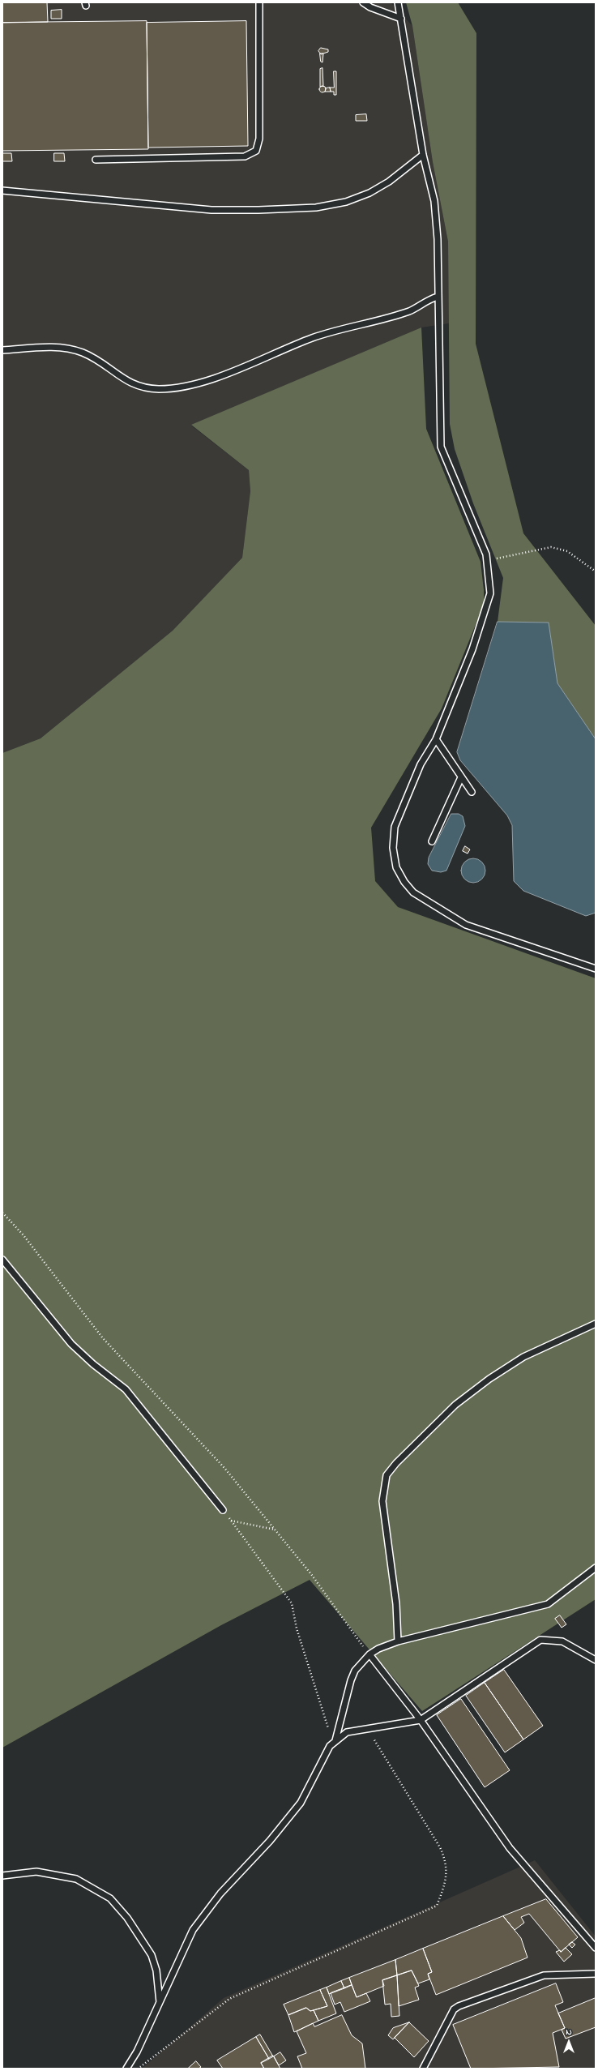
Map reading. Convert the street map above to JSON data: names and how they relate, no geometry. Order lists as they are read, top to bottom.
{
  "north": "top"
}
